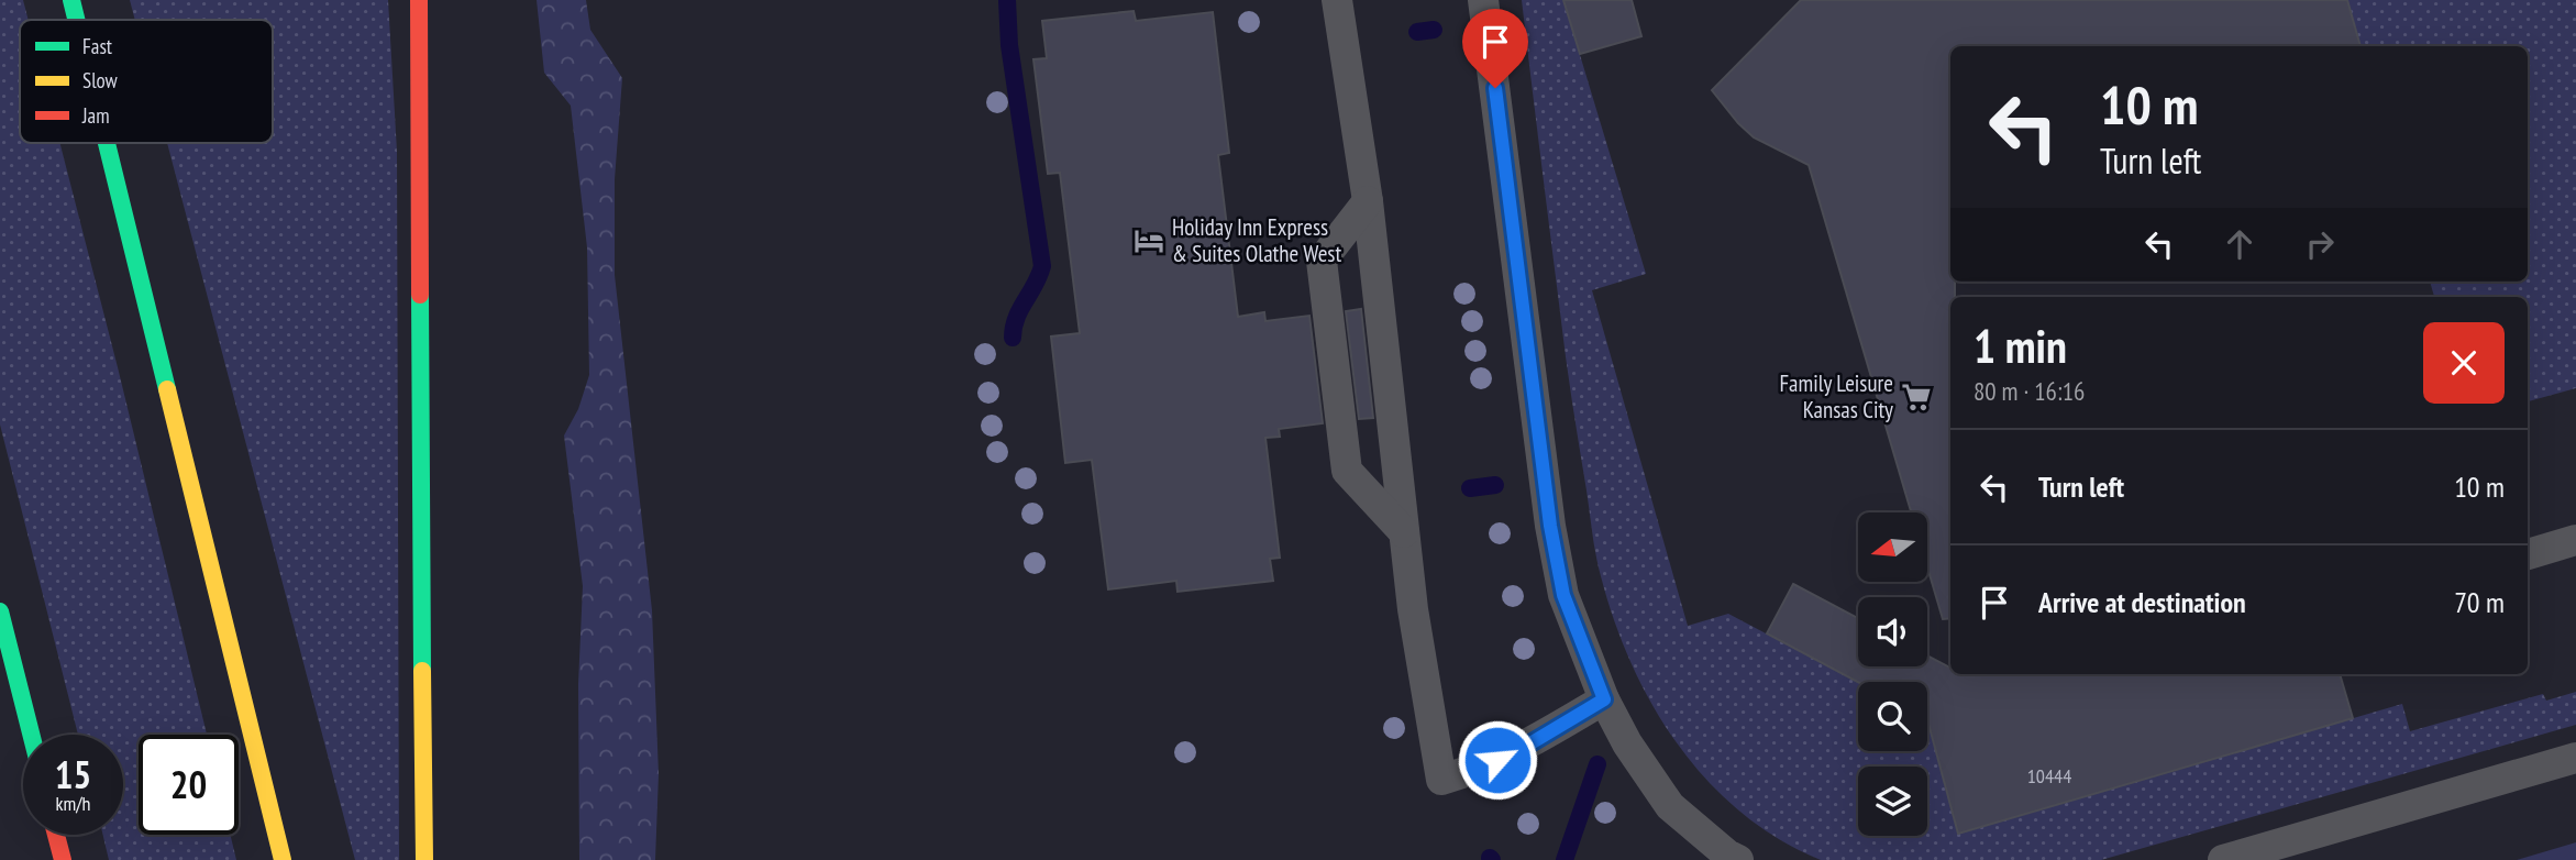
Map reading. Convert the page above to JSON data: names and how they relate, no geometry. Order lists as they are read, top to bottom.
{
  "places": {
    "hotel": ["Holiday Inn Express & Suites Olathe West"],
    "supermarket": ["Family Leisure Kansas City"]
  },
  "house_numbers": ["10444"],
  "legend": ["Fast", "Slow", "Jam"],
  "north": "left",
  "page": {
    "turn": ["10 m", "Turn left"],
    "heading": ["1 min", "80 m · 16:16"],
    "list": [
      {
        "name": "Turn left",
        "value": "10 m"
      },
      {
        "name": "Arrive at destination",
        "value": "70 m"
      }
    ],
    "speed": "15 km/h",
    "limit": "20"
  }
}
